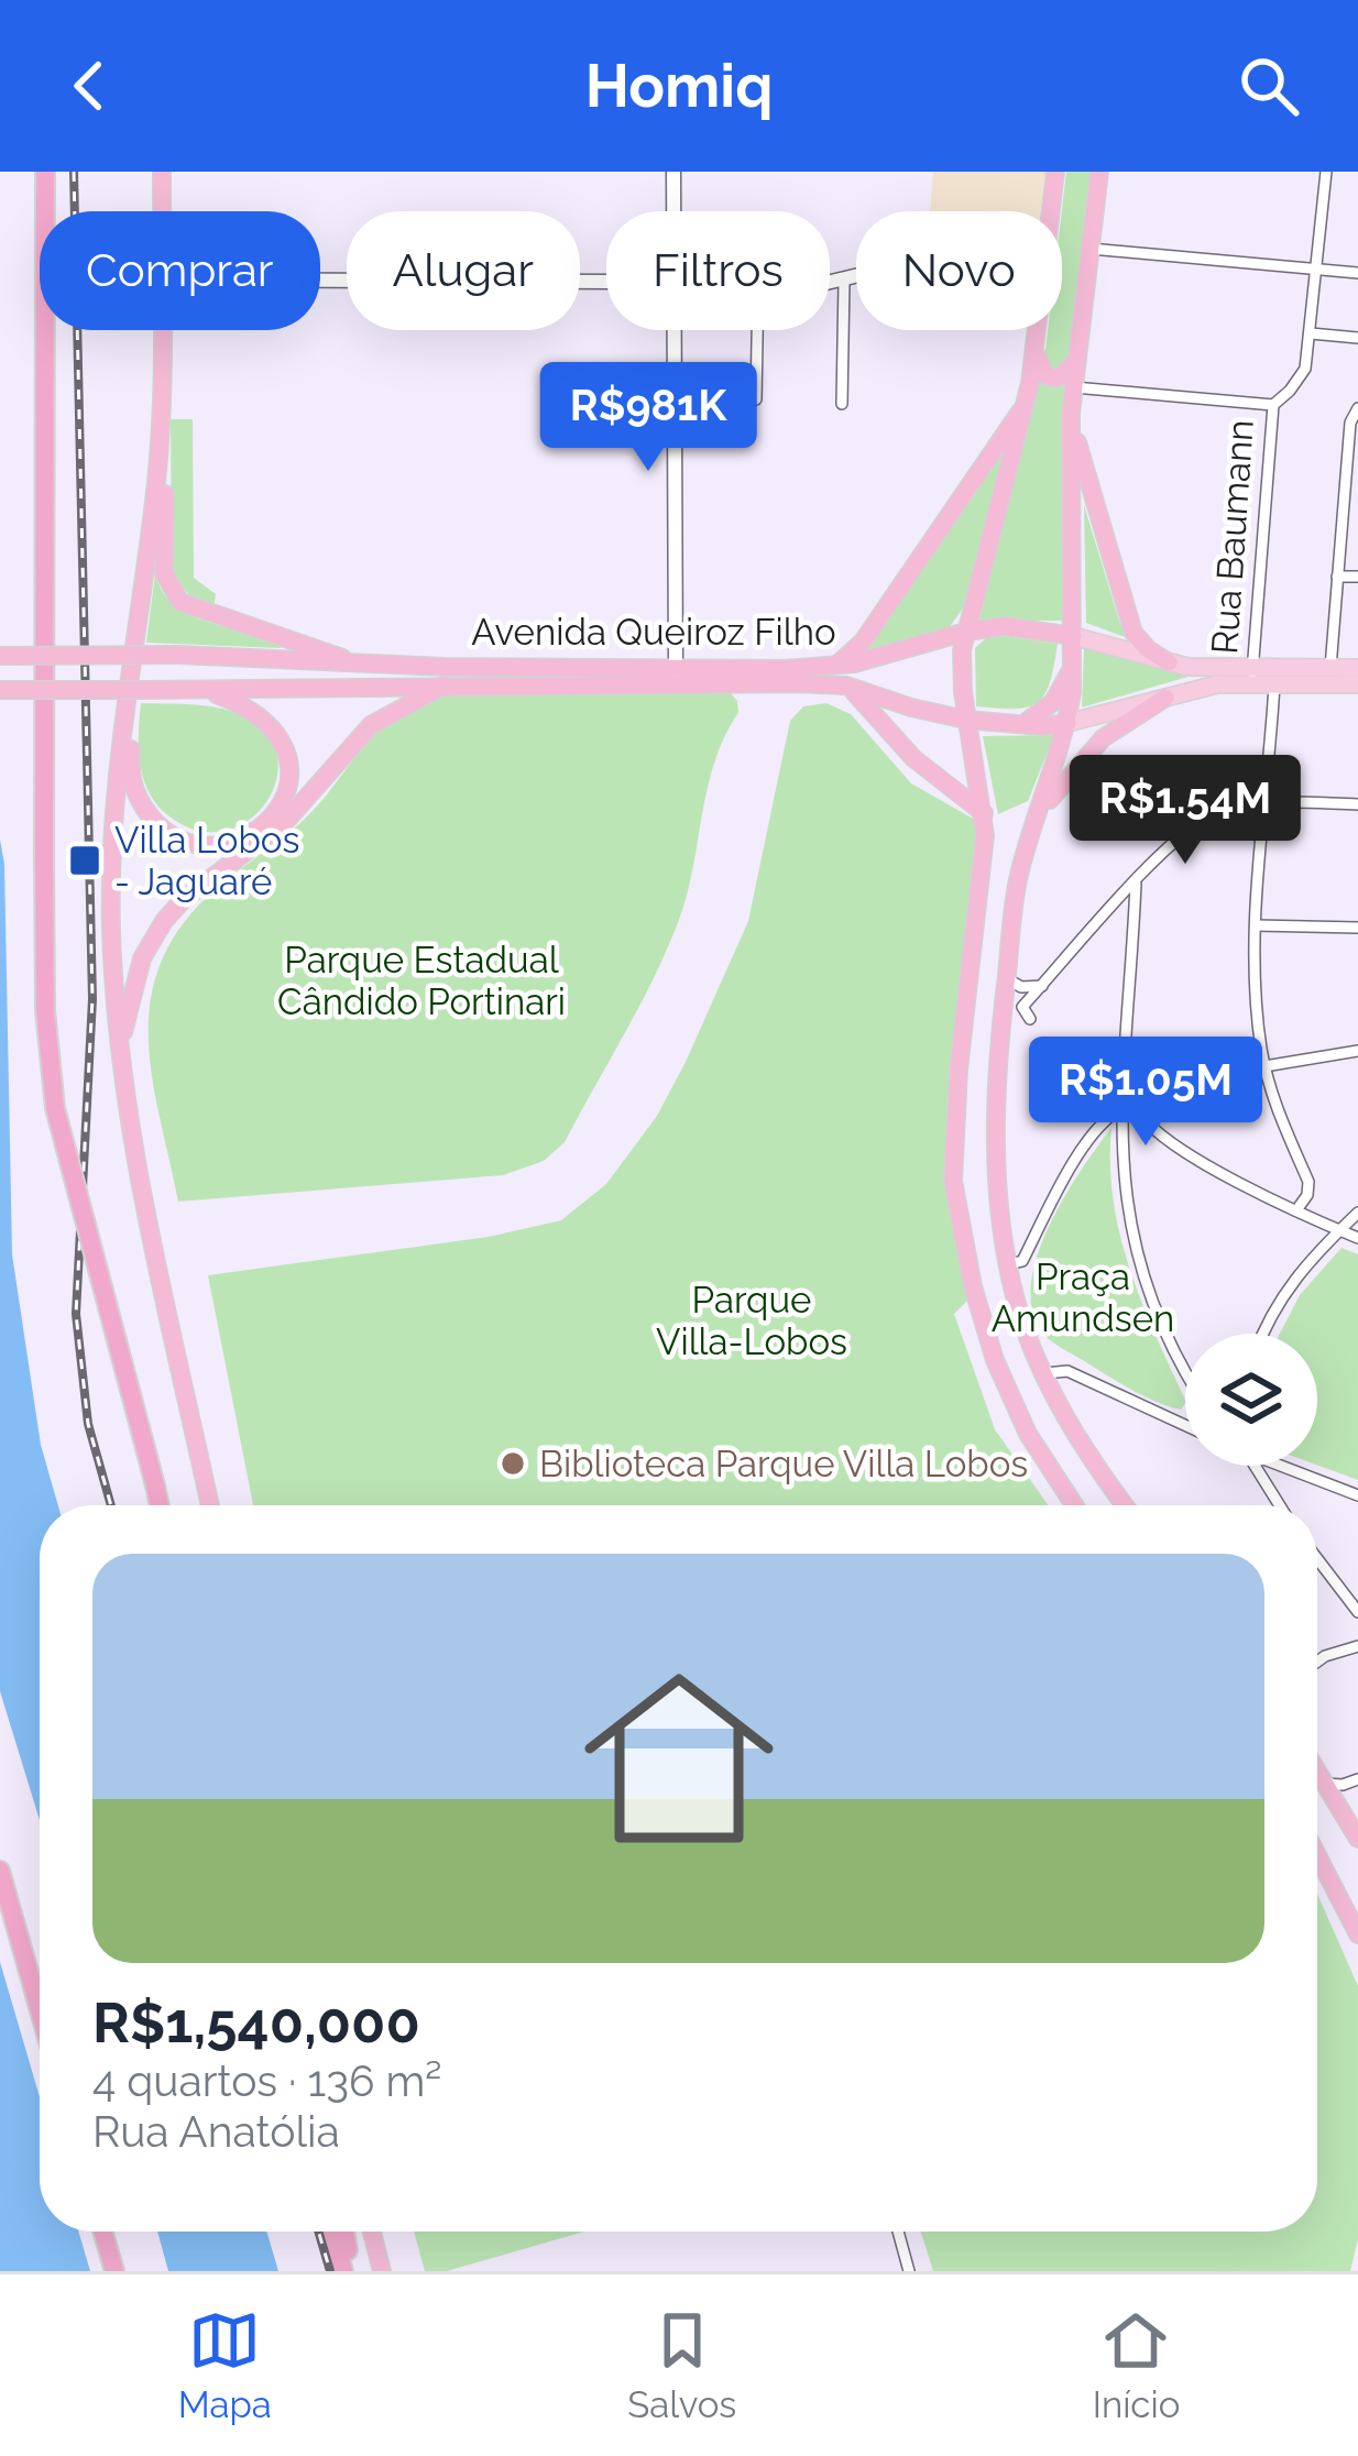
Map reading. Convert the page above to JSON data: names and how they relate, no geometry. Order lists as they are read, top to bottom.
{
  "streets": {
    "highway": ["Avenida Queiroz Filho"],
    "street": ["Rua Baumann"]
  },
  "crossings": [
    ["Rua Baumann", "Avenida Queiroz Filho"]
  ],
  "parks": ["Parque Estadual Cândido Portinari", "Praça Amundsen", "Parque Villa-Lobos"],
  "places": {
    "transit": ["Villa Lobos - Jaguaré"],
    "other": ["Biblioteca Parque Villa Lobos"]
  },
  "page": {
    "header": "Homiq",
    "chip": [
      "Comprar",
      "Alugar",
      "Filtros",
      "Novo"
    ],
    "price": ["R$981K", "R$1.54M", "R$1.05M"],
    "list": [
      {
        "name": "R$1,540,000",
        "note": "4 quartos · 136 m² · Rua Anatólia"
      }
    ],
    "tabs": ["Mapa", "Salvos", "Início"]
  }
}
